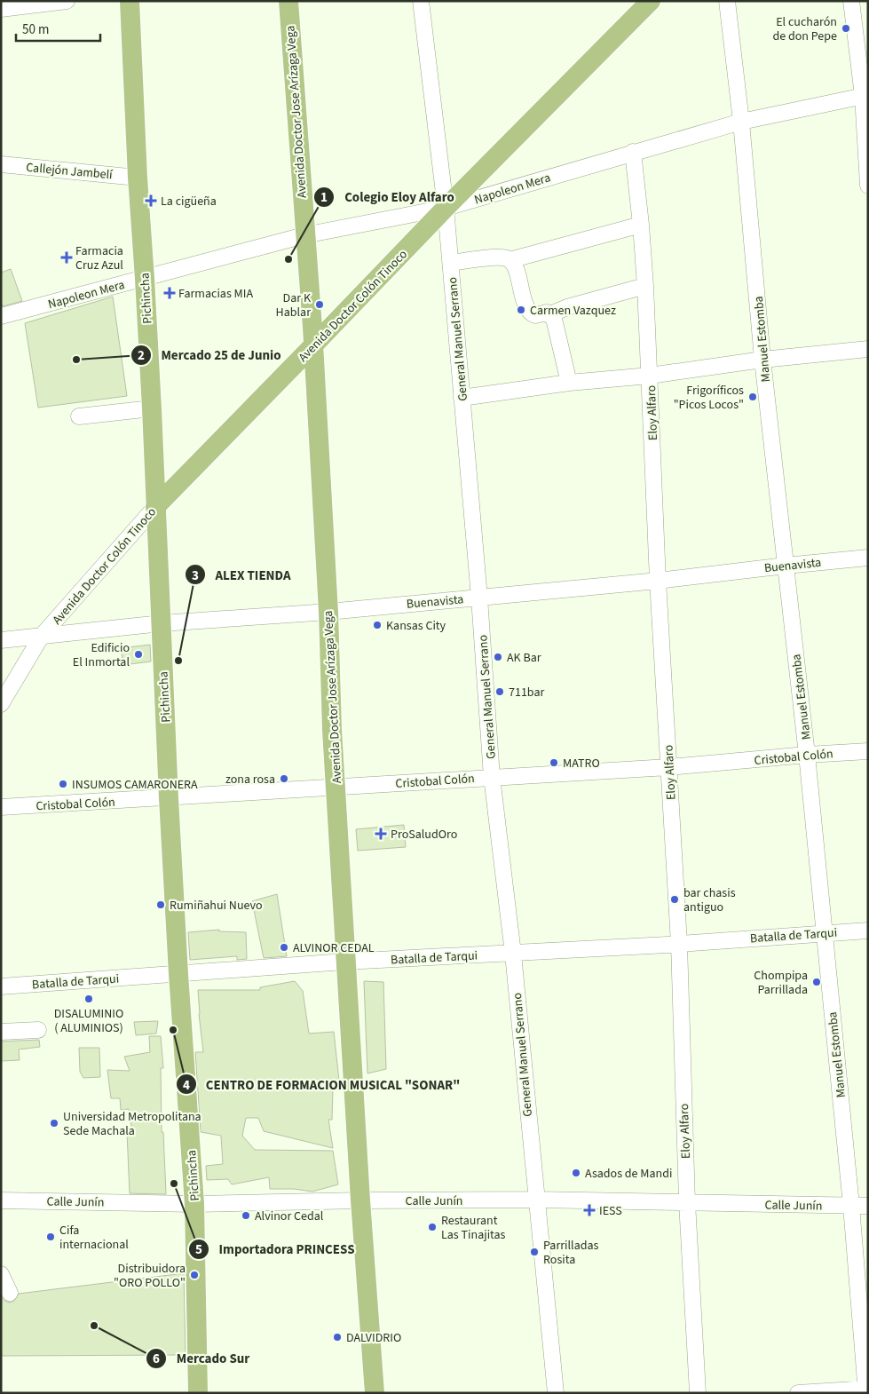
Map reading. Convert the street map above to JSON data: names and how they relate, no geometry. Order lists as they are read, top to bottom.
{
  "streets": {
    "main road": ["Avenida Doctor Jose Arízaga Vega", "Pichincha", "Avenida Doctor Colón Tinoco"],
    "street": [
      "Callejón Jambelí",
      "Napoleon Mera",
      "General Manuel Serrano",
      "Manuel Estomba",
      "Eloy Alfaro",
      "Buenavista",
      "Cristobal Colón",
      "Batalla de Tarqui",
      "Calle Junín"
    ]
  },
  "crossings": [
    ["Avenida Doctor Jose Arízaga Vega", "Napoleon Mera"],
    ["Avenida Doctor Jose Arízaga Vega", "Avenida Doctor Colón Tinoco"],
    ["Avenida Doctor Jose Arízaga Vega", "Buenavista"],
    ["Avenida Doctor Jose Arízaga Vega", "Cristobal Colón"],
    ["Avenida Doctor Jose Arízaga Vega", "Batalla de Tarqui"],
    ["Avenida Doctor Jose Arízaga Vega", "Calle Junín"],
    ["Callejón Jambelí", "Pichincha"],
    ["Napoleon Mera", "Pichincha"],
    ["Napoleon Mera", "Avenida Doctor Colón Tinoco"],
    ["Napoleon Mera", "General Manuel Serrano"],
    ["Napoleon Mera", "Manuel Estomba"],
    ["Napoleon Mera", "Eloy Alfaro"],
    ["Pichincha", "Avenida Doctor Colón Tinoco"],
    ["Pichincha", "Buenavista"],
    ["Pichincha", "Cristobal Colón"],
    ["Pichincha", "Batalla de Tarqui"],
    ["Pichincha", "Calle Junín"],
    ["Avenida Doctor Colón Tinoco", "General Manuel Serrano"],
    ["Avenida Doctor Colón Tinoco", "Buenavista"],
    ["General Manuel Serrano", "Buenavista"],
    ["General Manuel Serrano", "Cristobal Colón"],
    ["General Manuel Serrano", "Batalla de Tarqui"],
    ["General Manuel Serrano", "Calle Junín"],
    ["Manuel Estomba", "Buenavista"],
    ["Manuel Estomba", "Cristobal Colón"],
    ["Manuel Estomba", "Batalla de Tarqui"],
    ["Manuel Estomba", "Calle Junín"],
    ["Eloy Alfaro", "Buenavista"],
    ["Eloy Alfaro", "Cristobal Colón"],
    ["Eloy Alfaro", "Batalla de Tarqui"],
    ["Eloy Alfaro", "Calle Junín"]
  ],
  "places": {
    "other": [
      "El cucharón de don Pepe",
      "Colegio Eloy Alfaro",
      "Dar K Hablar",
      "Carmen Vazquez",
      "Mercado 25 de Junio",
      "Frigoríficos \"Picos Locos\"",
      "Kansas City",
      "Edificio El Inmortal",
      "AK Bar",
      "ALEX TIENDA",
      "711bar",
      "MATRO",
      "zona rosa",
      "INSUMOS CAMARONERA",
      "bar chasis antiguo",
      "Rumiñahui Nuevo",
      "ALVINOR CEDAL",
      "Chompipa Parrillada",
      "DISALUMINIO ( ALUMINIOS)",
      "CENTRO DE FORMACION MUSICAL \"SONAR\"",
      "Universidad Metropolitana Sede Machala",
      "Asados de Mandi",
      "Importadora PRINCESS",
      "Alvinor Cedal",
      "Restaurant Las Tinajitas",
      "Cifa internacional",
      "Parrilladas Rosita",
      "Distribuidora \"ORO POLLO\"",
      "Mercado Sur",
      "DALVIDRIO"
    ],
    "health": [
      "La cigüeña",
      "Farmacia Cruz Azul",
      "Farmacias MIA",
      "ProSaludOro",
      "IESS"
    ]
  },
  "scale_bar": "50 m"
}
